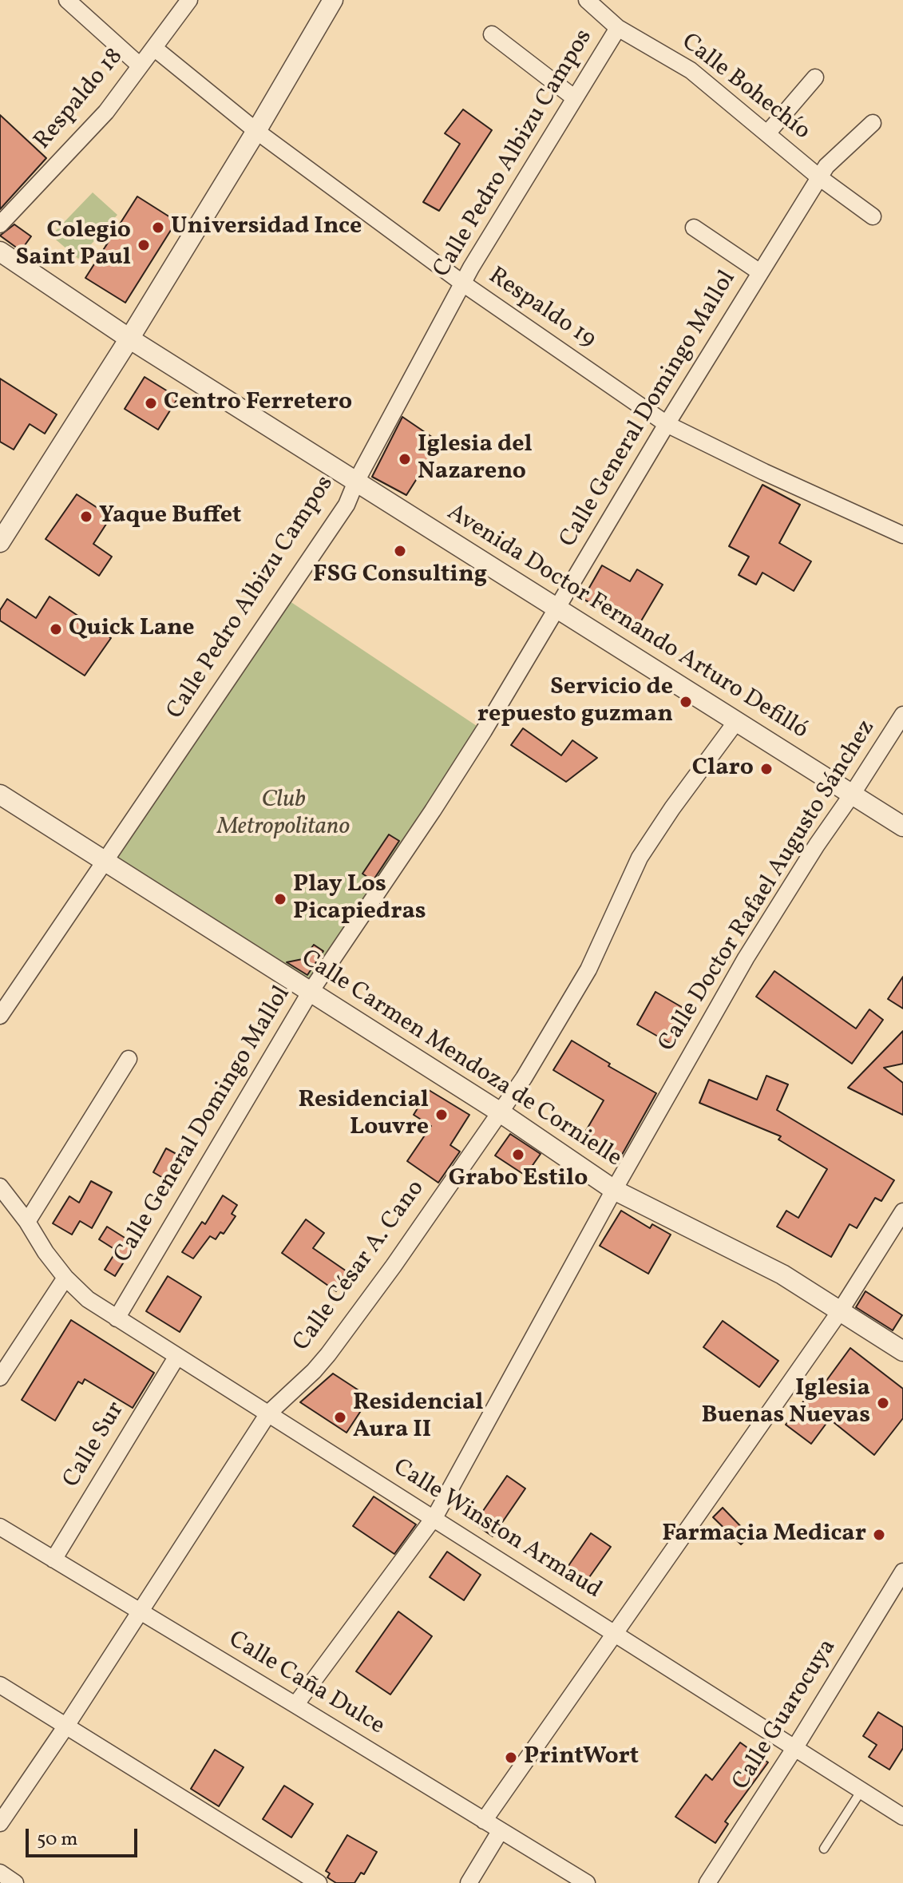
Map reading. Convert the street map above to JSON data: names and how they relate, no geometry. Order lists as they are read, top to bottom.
{
  "streets": {
    "street": [
      "Calle Bohechío",
      "Respaldo 18",
      "Calle Pedro Albizu Campos",
      "Respaldo 19",
      "Calle General Domingo Mallol",
      "Avenida Doctor Fernando Arturo Defilló",
      "Calle Doctor Rafael Augusto Sánchez",
      "Calle Carmen Mendoza de Cornielle",
      "Calle César A. Cano",
      "Calle Sur",
      "Calle Winston Armaud",
      "Calle Caña Dulce",
      "Calle Guarocuya"
    ]
  },
  "crossings": [
    ["Calle Bohechío", "Calle Pedro Albizu Campos"],
    ["Calle Bohechío", "Calle General Domingo Mallol"],
    ["Respaldo 18", "Respaldo 19"],
    ["Calle Pedro Albizu Campos", "Respaldo 19"],
    ["Calle Pedro Albizu Campos", "Avenida Doctor Fernando Arturo Defilló"],
    ["Calle Pedro Albizu Campos", "Calle Carmen Mendoza de Cornielle"],
    ["Respaldo 19", "Calle General Domingo Mallol"],
    ["Calle General Domingo Mallol", "Avenida Doctor Fernando Arturo Defilló"],
    ["Calle General Domingo Mallol", "Calle Carmen Mendoza de Cornielle"],
    ["Calle General Domingo Mallol", "Calle Winston Armaud"],
    ["Avenida Doctor Fernando Arturo Defilló", "Calle Doctor Rafael Augusto Sánchez"],
    ["Avenida Doctor Fernando Arturo Defilló", "Calle César A. Cano"],
    ["Calle Doctor Rafael Augusto Sánchez", "Calle Carmen Mendoza de Cornielle"],
    ["Calle Doctor Rafael Augusto Sánchez", "Calle Winston Armaud"],
    ["Calle Doctor Rafael Augusto Sánchez", "Calle Caña Dulce"],
    ["Calle Carmen Mendoza de Cornielle", "Calle César A. Cano"],
    ["Calle César A. Cano", "Calle Winston Armaud"],
    ["Calle César A. Cano", "Calle Caña Dulce"],
    ["Calle Sur", "Calle Winston Armaud"],
    ["Calle Sur", "Calle Caña Dulce"],
    ["Calle Winston Armaud", "Calle Guarocuya"]
  ],
  "parks": ["Club Metropolitano"],
  "places": [
    "Universidad Ince",
    "Colegio Saint Paul",
    "Centro Ferretero",
    "Iglesia del Nazareno",
    "Yaque Buffet",
    "FSG Consulting",
    "Quick Lane",
    "Servicio de repuesto guzman",
    "Claro",
    "Play Los Picapiedras",
    "Residencial Louvre",
    "Grabo Estilo",
    "Iglesia Buenas Nuevas",
    "Residencial Aura II",
    "Farmacia Medicar",
    "PrintWort"
  ],
  "scale_bar": "50 m"
}
